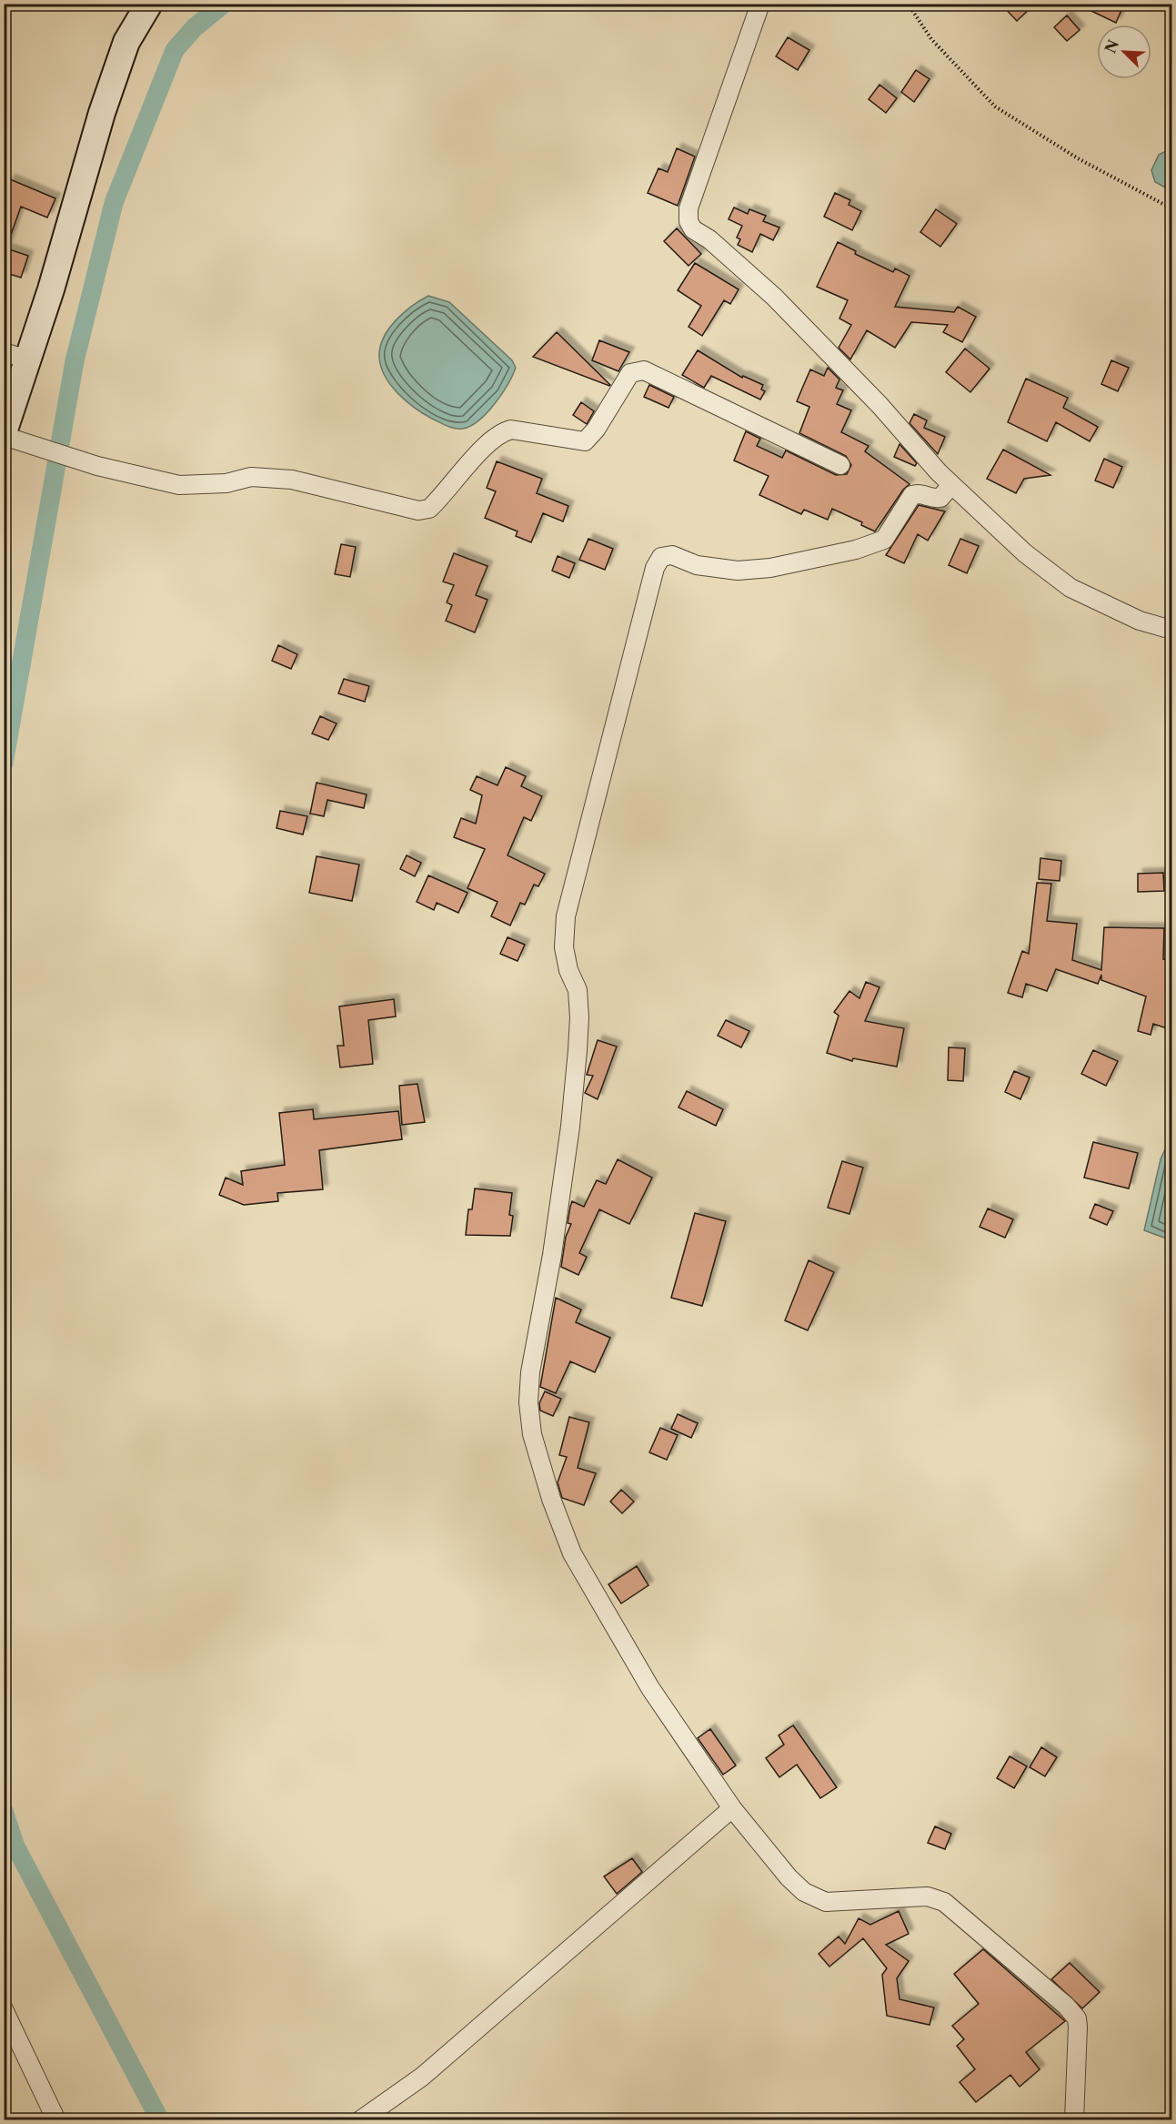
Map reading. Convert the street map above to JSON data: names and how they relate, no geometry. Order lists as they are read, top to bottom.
{
  "north": "top left"
}
